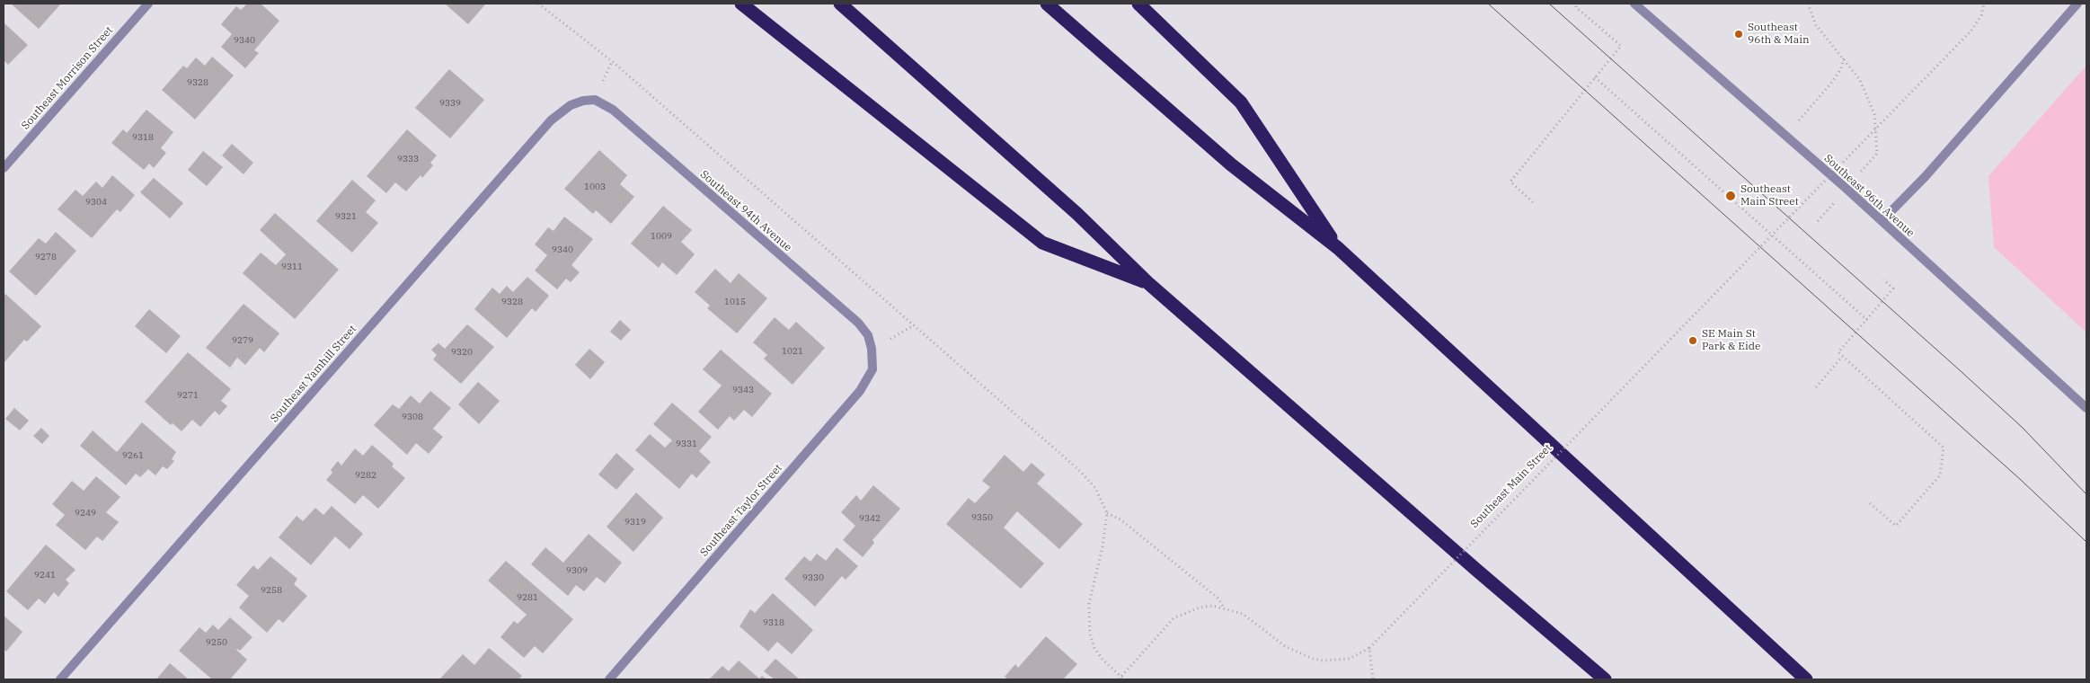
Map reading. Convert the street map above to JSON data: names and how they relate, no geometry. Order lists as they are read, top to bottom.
{
  "streets": {
    "street": [
      "Southeast Morrison Street",
      "Southeast 96th Avenue",
      "Southeast 94th Avenue",
      "Southeast Yamhill Street",
      "Southeast Taylor Street"
    ],
    "path": ["Southeast Main Street"]
  },
  "crossings": [
    ["Southeast 94th Avenue", "Southeast Yamhill Street"],
    ["Southeast 94th Avenue", "Southeast Taylor Street"]
  ],
  "places": ["Southeast 96th & Main", "Southeast Main Street", "SE Main St Park & Eide"],
  "house_numbers": [
    "9340",
    "9328",
    "9339",
    "9318",
    "9333",
    "1003",
    "9304",
    "9321",
    "1009",
    "9340",
    "9278",
    "9311",
    "9328",
    "1015",
    "9279",
    "1021",
    "9320",
    "9343",
    "9271",
    "9308",
    "9331",
    "9261",
    "9282",
    "9249",
    "9350",
    "9342",
    "9319",
    "9309",
    "9241",
    "9330",
    "9258",
    "9281",
    "9318",
    "9250"
  ]
}
